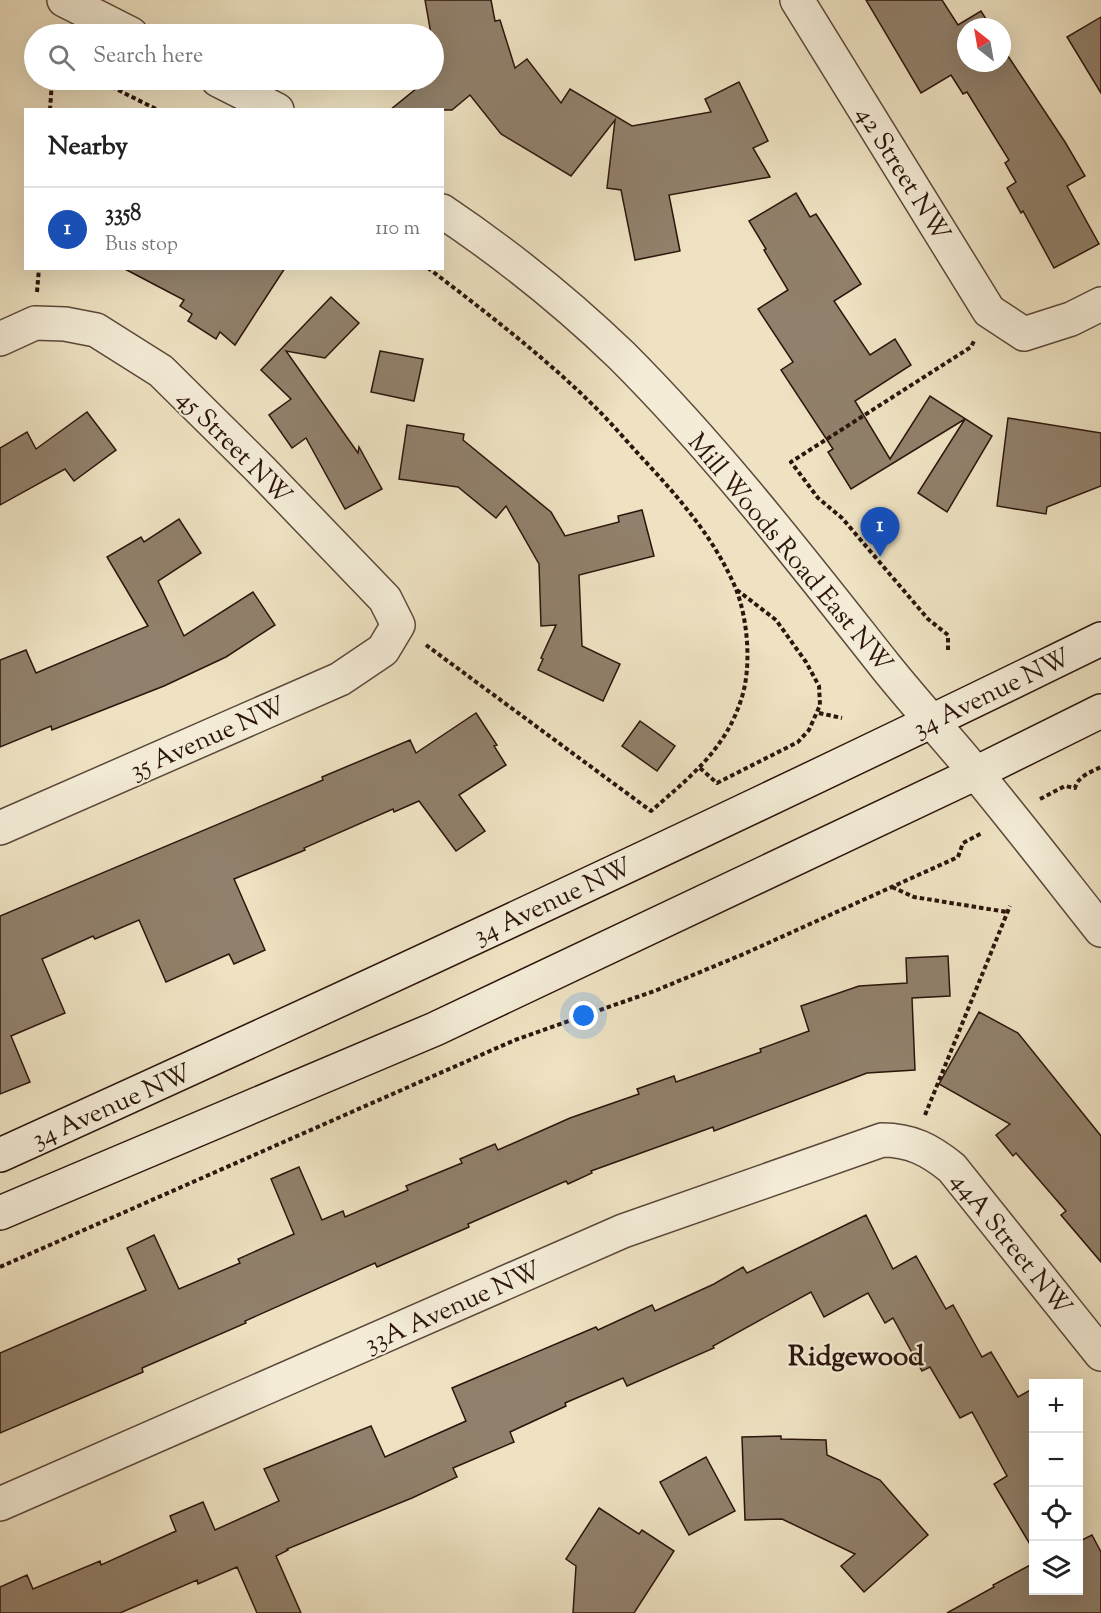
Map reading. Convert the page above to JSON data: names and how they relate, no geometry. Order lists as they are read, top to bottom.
{
  "streets": {
    "street": [
      "42 Street NW",
      "45 Street NW",
      "Mill Woods Road East NW",
      "34 Avenue NW",
      "35 Avenue NW",
      "44A Street NW",
      "33A Avenue NW"
    ]
  },
  "crossings": [
    ["45 Street NW", "35 Avenue NW"],
    ["Mill Woods Road East NW", "34 Avenue NW"],
    ["44A Street NW", "33A Avenue NW"]
  ],
  "districts": ["Ridgewood"],
  "north": "top left",
  "page": {
    "search": "Search here",
    "heading": "Nearby",
    "list": [
      {
        "mark": "1",
        "name": "3358",
        "note": "Bus stop",
        "value": "110 m"
      }
    ],
    "pins": "1",
    "map_buttons": ["+", "−"]
  }
}
